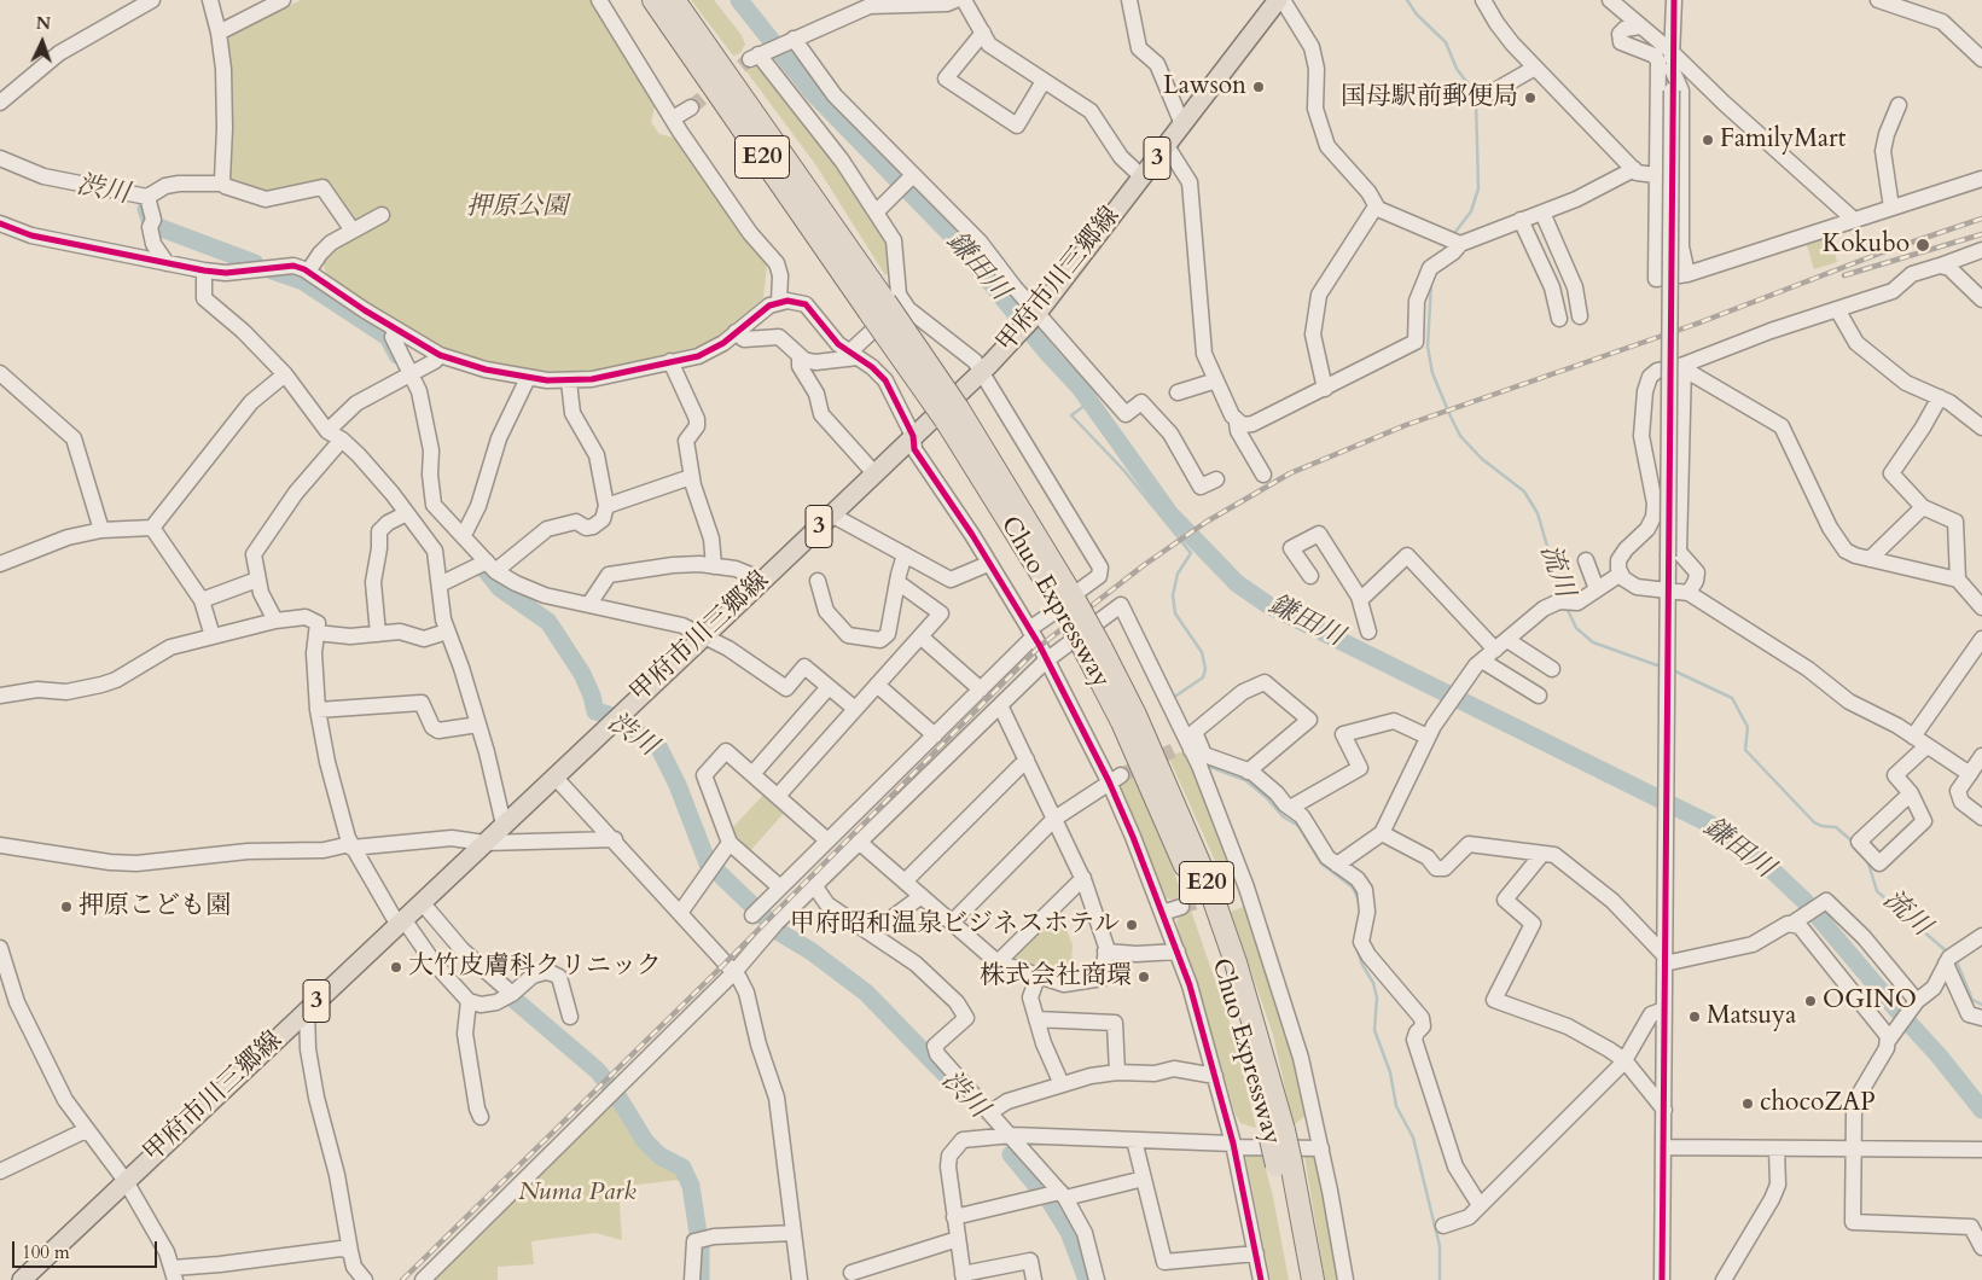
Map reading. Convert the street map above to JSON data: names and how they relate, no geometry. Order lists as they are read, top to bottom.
{
  "streets": {
    "highway": ["E20", "Chuo Expressway"],
    "main road": ["3", "甲府市川三郷線"]
  },
  "water": ["渋川", "鎌田川", "流川"],
  "parks": ["押原公園", "Numa Park"],
  "places": [
    "Lawson",
    "国母駅前郵便局",
    "FamilyMart",
    "Kokubo",
    "押原こども園",
    "甲府昭和温泉ビジネスホテル",
    "大竹皮膚科クリニック",
    "株式会社商環",
    "OGINO",
    "Matsuya",
    "chocoZAP"
  ],
  "scale_bar": "100 m",
  "north": "top"
}
